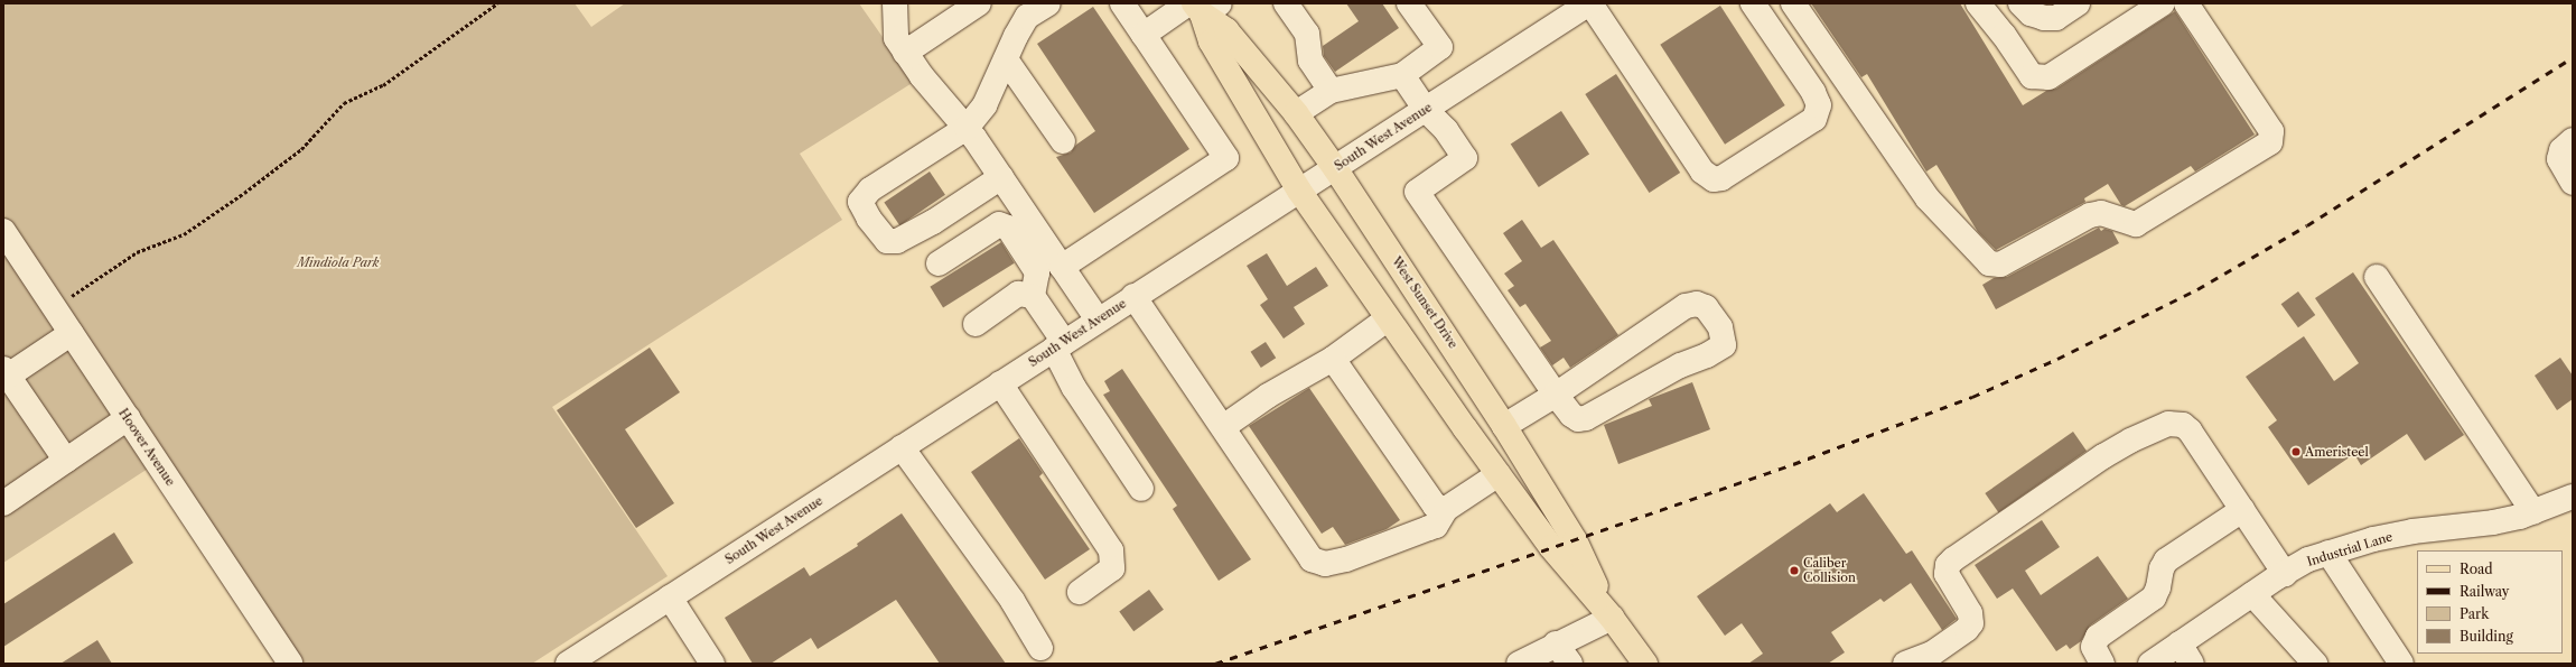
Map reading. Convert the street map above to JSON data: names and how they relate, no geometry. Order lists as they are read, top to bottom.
{
  "streets": {
    "main road": ["West Sunset Drive"],
    "street": ["South West Avenue", "Hoover Avenue", "Industrial Lane"]
  },
  "crossings": [
    ["South West Avenue", "West Sunset Drive"]
  ],
  "parks": ["Mindiola Park"],
  "places": ["Ameristeel", "Caliber Collision"],
  "legend": [
    "Road",
    "Railway",
    "Park",
    "Building"
  ]
}
